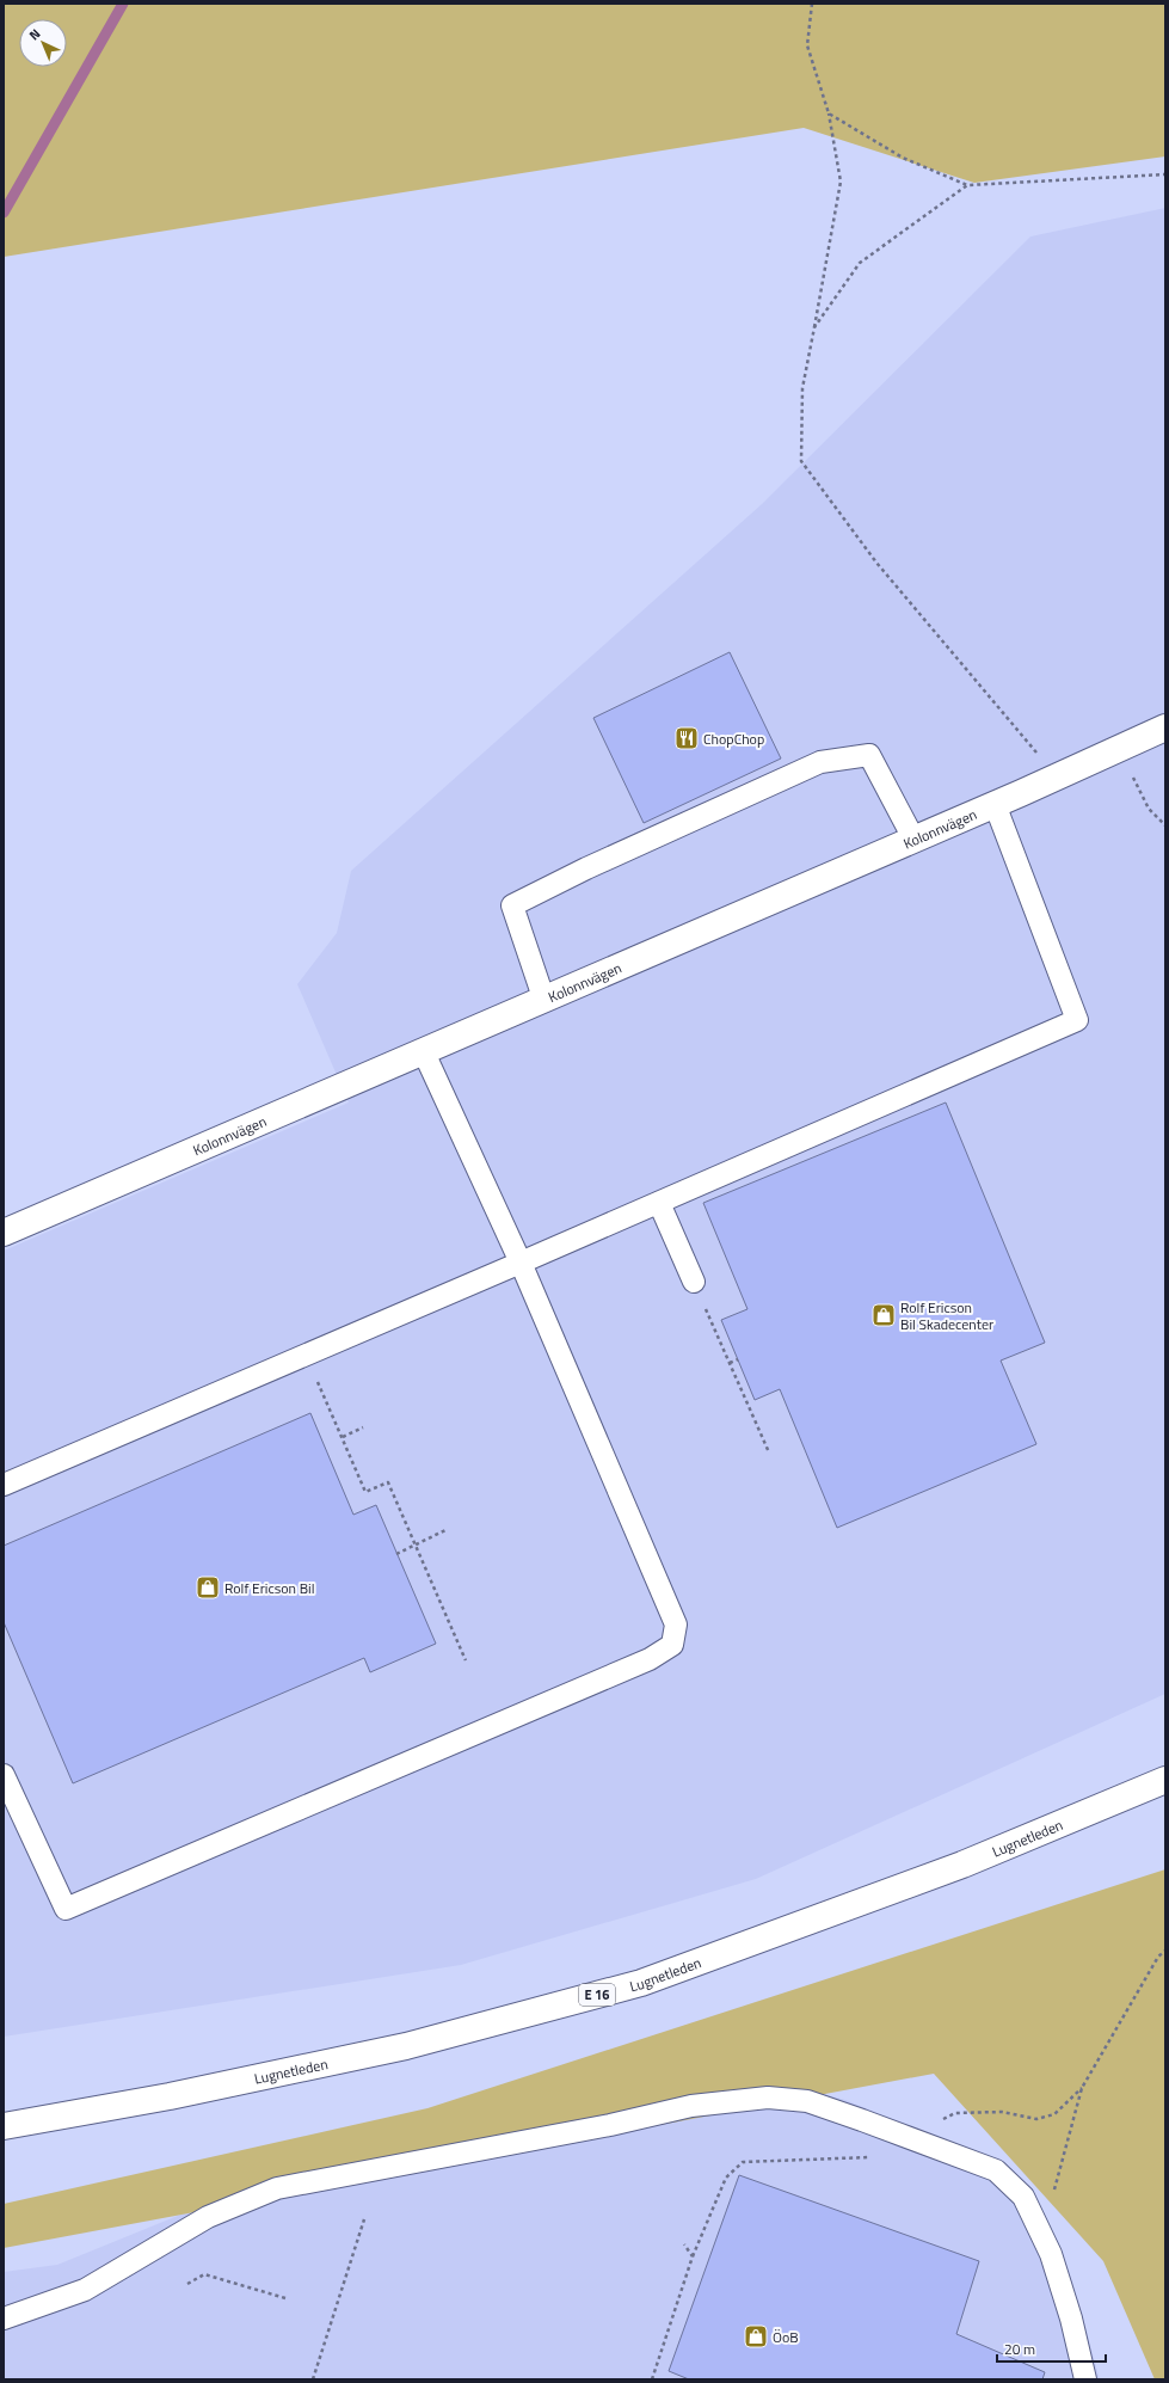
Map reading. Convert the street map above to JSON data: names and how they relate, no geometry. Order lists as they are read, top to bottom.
{
  "streets": {
    "main road": ["Kolonnvägen", "Lugnetleden", "E 16"]
  },
  "places": {
    "restaurant": ["ChopChop"],
    "shop": ["Rolf Ericson Bil Skadecenter", "Rolf Ericson Bil", "ÖoB"]
  },
  "scale_bar": "20 m",
  "north": "top left"
}
